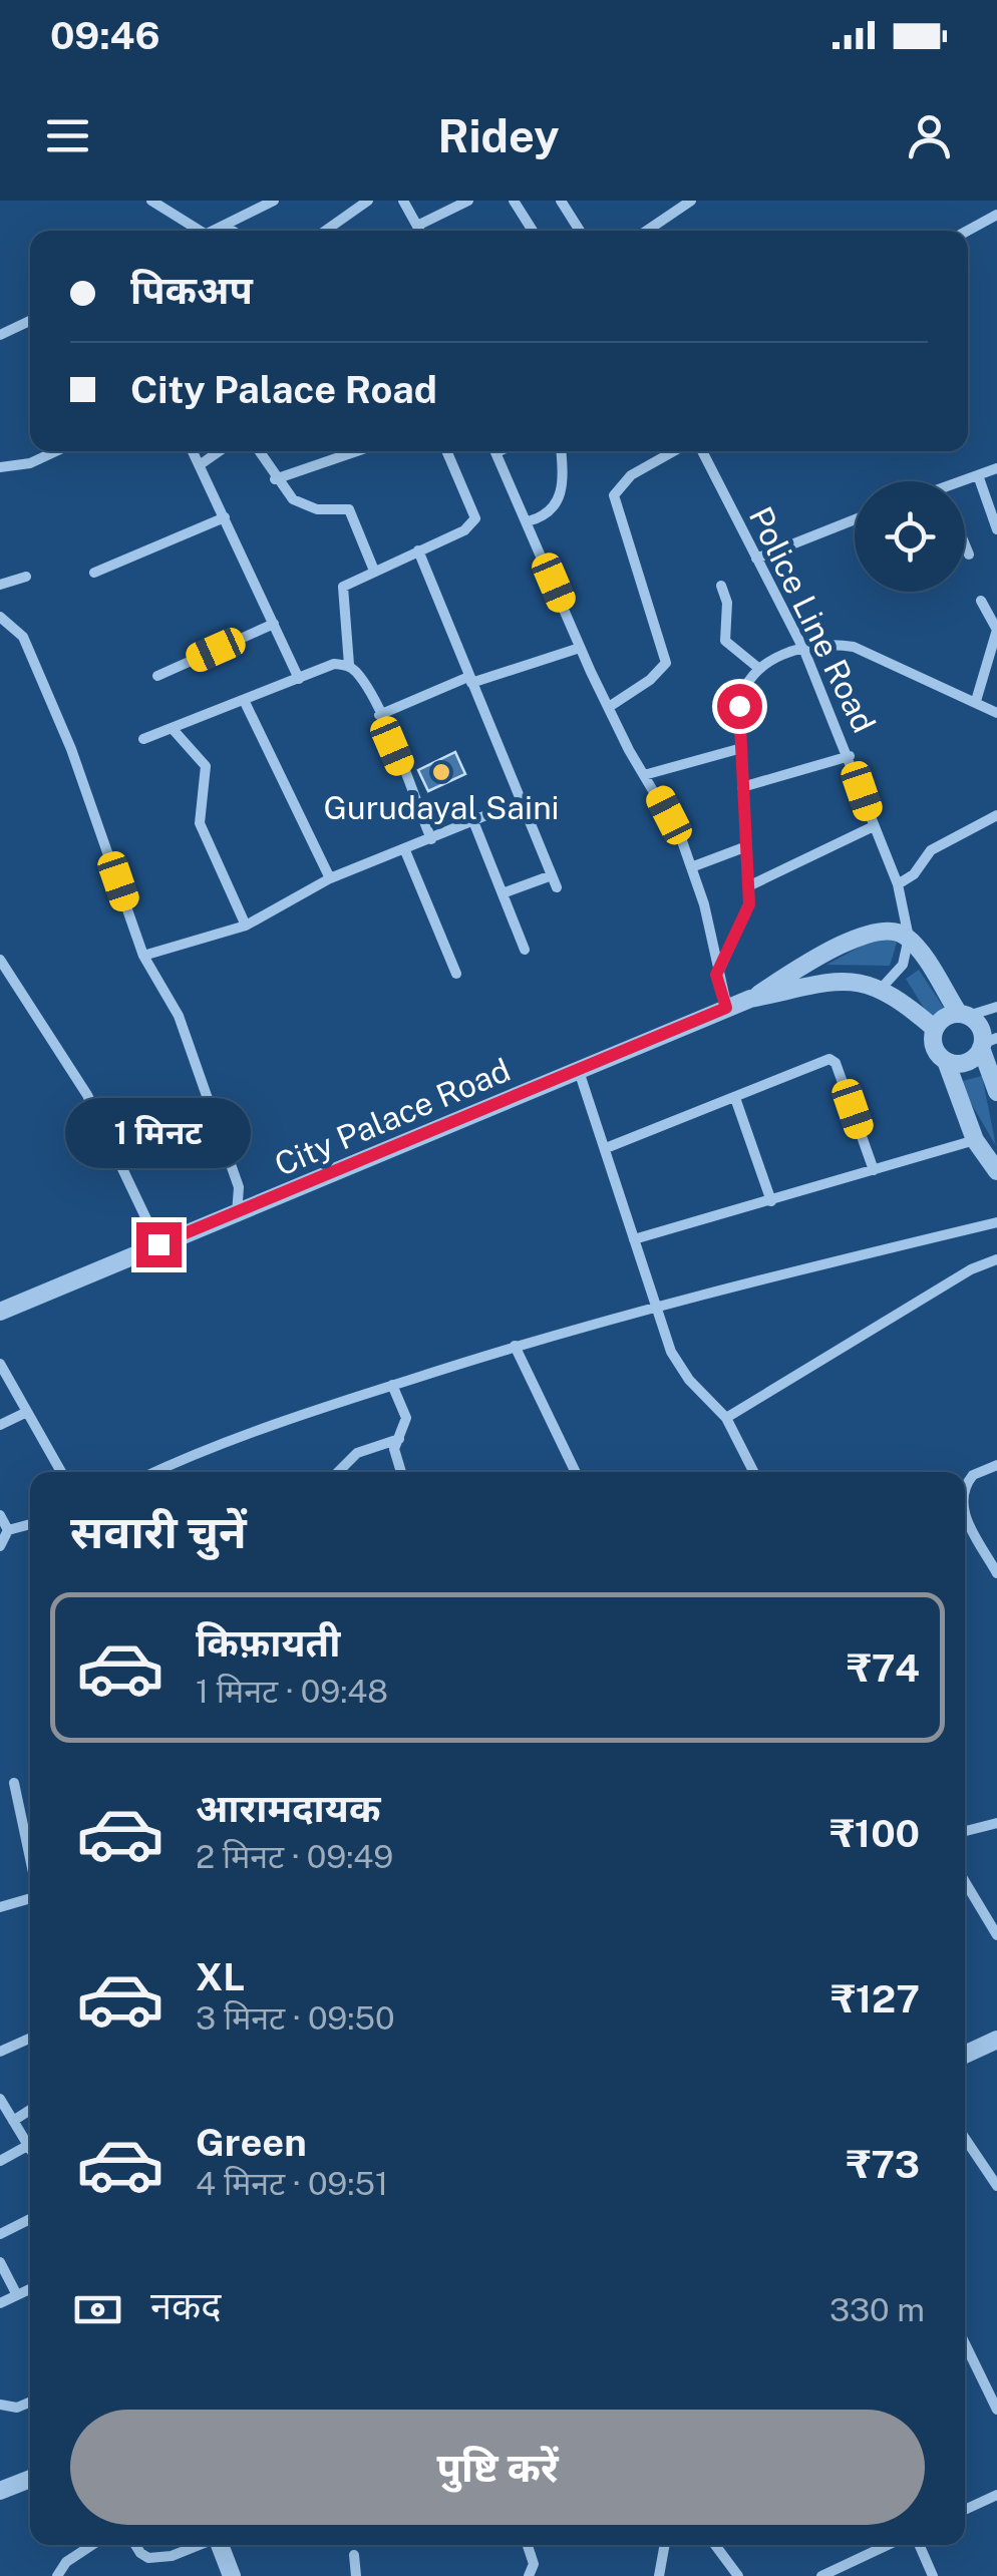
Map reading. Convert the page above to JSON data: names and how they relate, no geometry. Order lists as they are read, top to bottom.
{
  "streets": {
    "street": ["Police Line Road", "City Palace Road"]
  },
  "crossings": [
    ["Police Line Road", "City Palace Road"]
  ],
  "places": ["Gurudayal Saini"],
  "page": {
    "status": "09:46",
    "header": "Ridey",
    "banner": ["पिकअप", "City Palace Road"],
    "bubble": "1 मिनट",
    "heading": "सवारी चुनें",
    "list": [
      {
        "name": "किफ़ायती",
        "note": "1 मिनट · 09:48",
        "value": "₹74"
      },
      {
        "name": "आरामदायक",
        "note": "2 मिनट · 09:49",
        "value": "₹100"
      },
      {
        "name": "XL",
        "note": "3 मिनट · 09:50",
        "value": "₹127"
      },
      {
        "name": "Green",
        "note": "4 मिनट · 09:51",
        "value": "₹73"
      }
    ],
    "pay": ["नकद", "330 m"],
    "buttons": "पुष्टि करें"
  }
}
